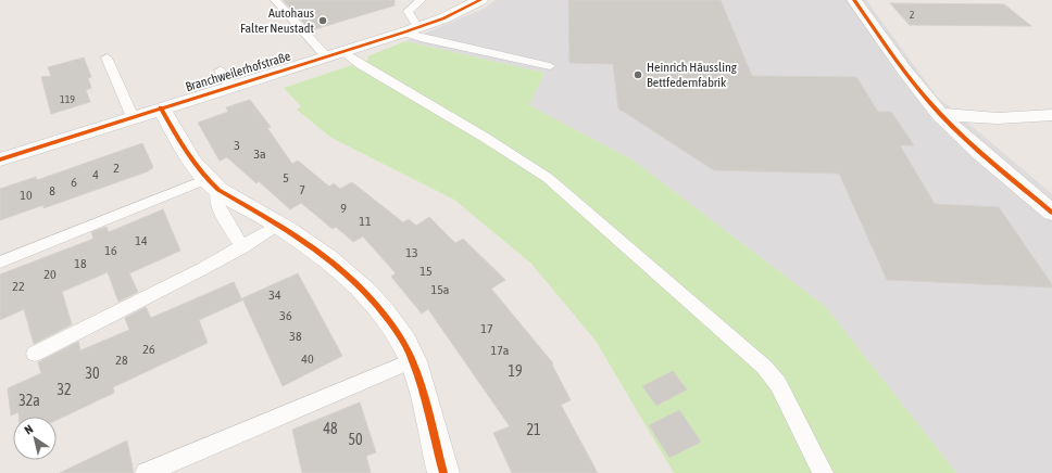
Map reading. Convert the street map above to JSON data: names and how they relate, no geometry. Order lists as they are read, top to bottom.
{
  "streets": {
    "street": ["Branchweilerhofstraße"]
  },
  "places": ["Autohaus Falter Neustadt", "Heinrich Häussling Bettfedernfabrik"],
  "house_numbers": [
    "2",
    "119",
    "3",
    "3a",
    "2",
    "4",
    "5",
    "6",
    "7",
    "8",
    "10",
    "9",
    "11",
    "14",
    "16",
    "13",
    "18",
    "15",
    "20",
    "22",
    "15a",
    "34",
    "36",
    "17",
    "38",
    "26",
    "17a",
    "40",
    "28",
    "19",
    "30",
    "32",
    "32a",
    "48",
    "21",
    "50"
  ],
  "north": "top left"
}
